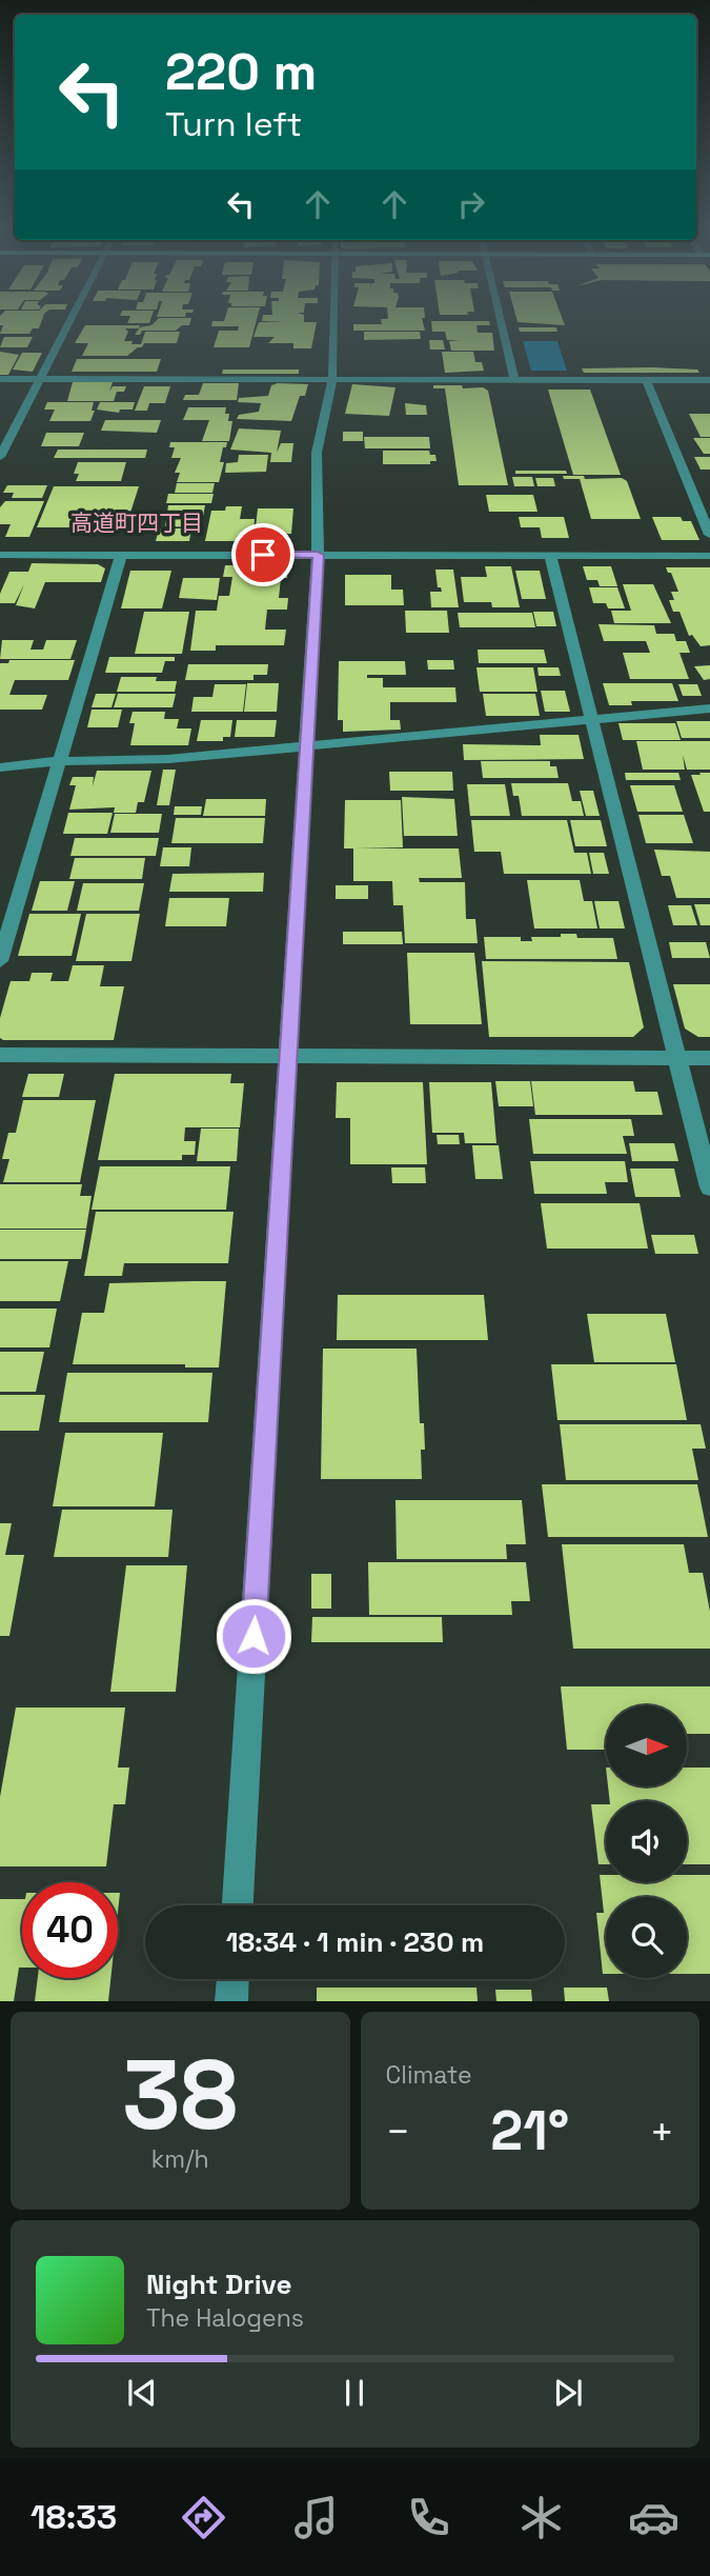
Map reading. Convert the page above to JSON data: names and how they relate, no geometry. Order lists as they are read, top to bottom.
{
  "districts": ["高道町四丁目"],
  "north": "right",
  "page": {
    "turn": ["220 m", "Turn left"],
    "limit": "40",
    "trip": "18:34 · 1 min · 230 m",
    "tile": [
      ["38", "km/h"],
      "Climate"
    ],
    "heat": ["−", "21°", "+"],
    "song": ["Night Drive", "The Halogens"],
    "tabs": "18:33"
  }
}
